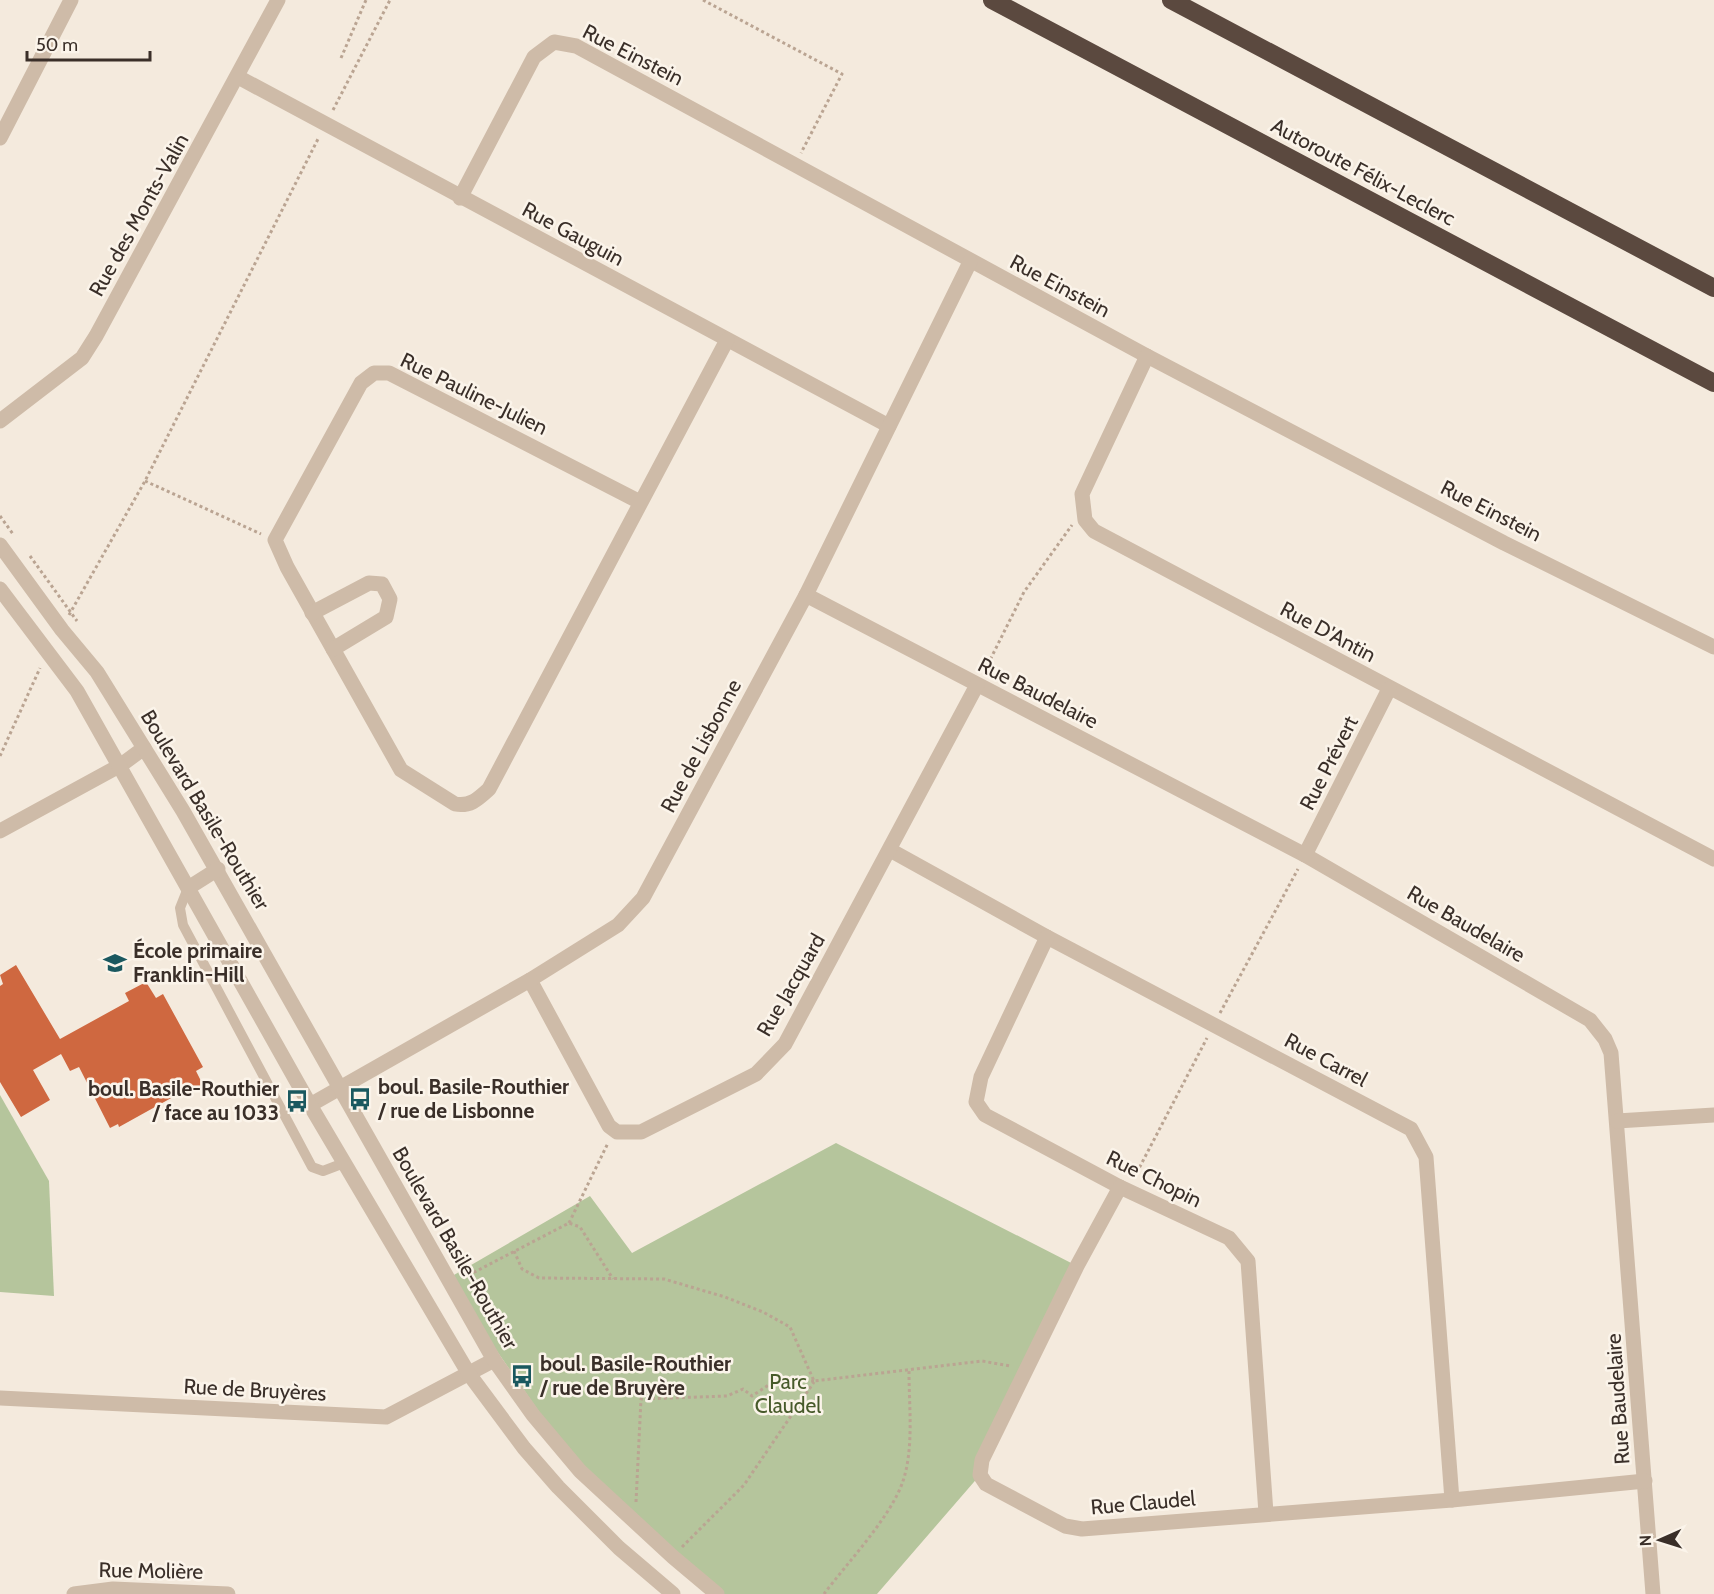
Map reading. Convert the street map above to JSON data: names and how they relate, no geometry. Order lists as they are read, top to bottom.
{
  "streets": {
    "highway": ["Autoroute Félix-Leclerc"],
    "street": [
      "Rue Einstein",
      "Rue des Monts-Valin",
      "Rue Gauguin",
      "Rue Pauline-Julien",
      "Rue D'Antin",
      "Rue Baudelaire",
      "Rue de Lisbonne",
      "Rue Prévert",
      "Boulevard Basile-Routhier",
      "Rue Jacquard",
      "Rue Carrel",
      "Rue Chopin",
      "Rue de Bruyères",
      "Rue Claudel",
      "Rue Molière"
    ]
  },
  "crossings": [
    ["Rue Einstein", "Rue Gauguin"],
    ["Rue Einstein", "Rue de Lisbonne"],
    ["Rue des Monts-Valin", "Rue Gauguin"],
    ["Rue Gauguin", "Rue de Lisbonne"],
    ["Rue D'Antin", "Rue Prévert"],
    ["Rue Baudelaire", "Rue de Lisbonne"],
    ["Rue Baudelaire", "Rue Prévert"],
    ["Rue Baudelaire", "Rue Jacquard"],
    ["Rue Baudelaire", "Rue Claudel"],
    ["Rue de Lisbonne", "Boulevard Basile-Routhier"],
    ["Boulevard Basile-Routhier", "Rue de Bruyères"],
    ["Rue Jacquard", "Rue Carrel"],
    ["Rue Carrel", "Rue Chopin"],
    ["Rue Carrel", "Rue Claudel"],
    ["Rue Chopin", "Rue Claudel"]
  ],
  "parks": ["Parc Claudel"],
  "places": {
    "school or university": ["École primaire Franklin-Hill"],
    "bus stop": ["boul. Basile-Routhier / rue de Lisbonne", "boul. Basile-Routhier / face au 1033", "boul. Basile-Routhier / rue de Bruyère"]
  },
  "scale_bar": "50 m",
  "north": "left"
}
